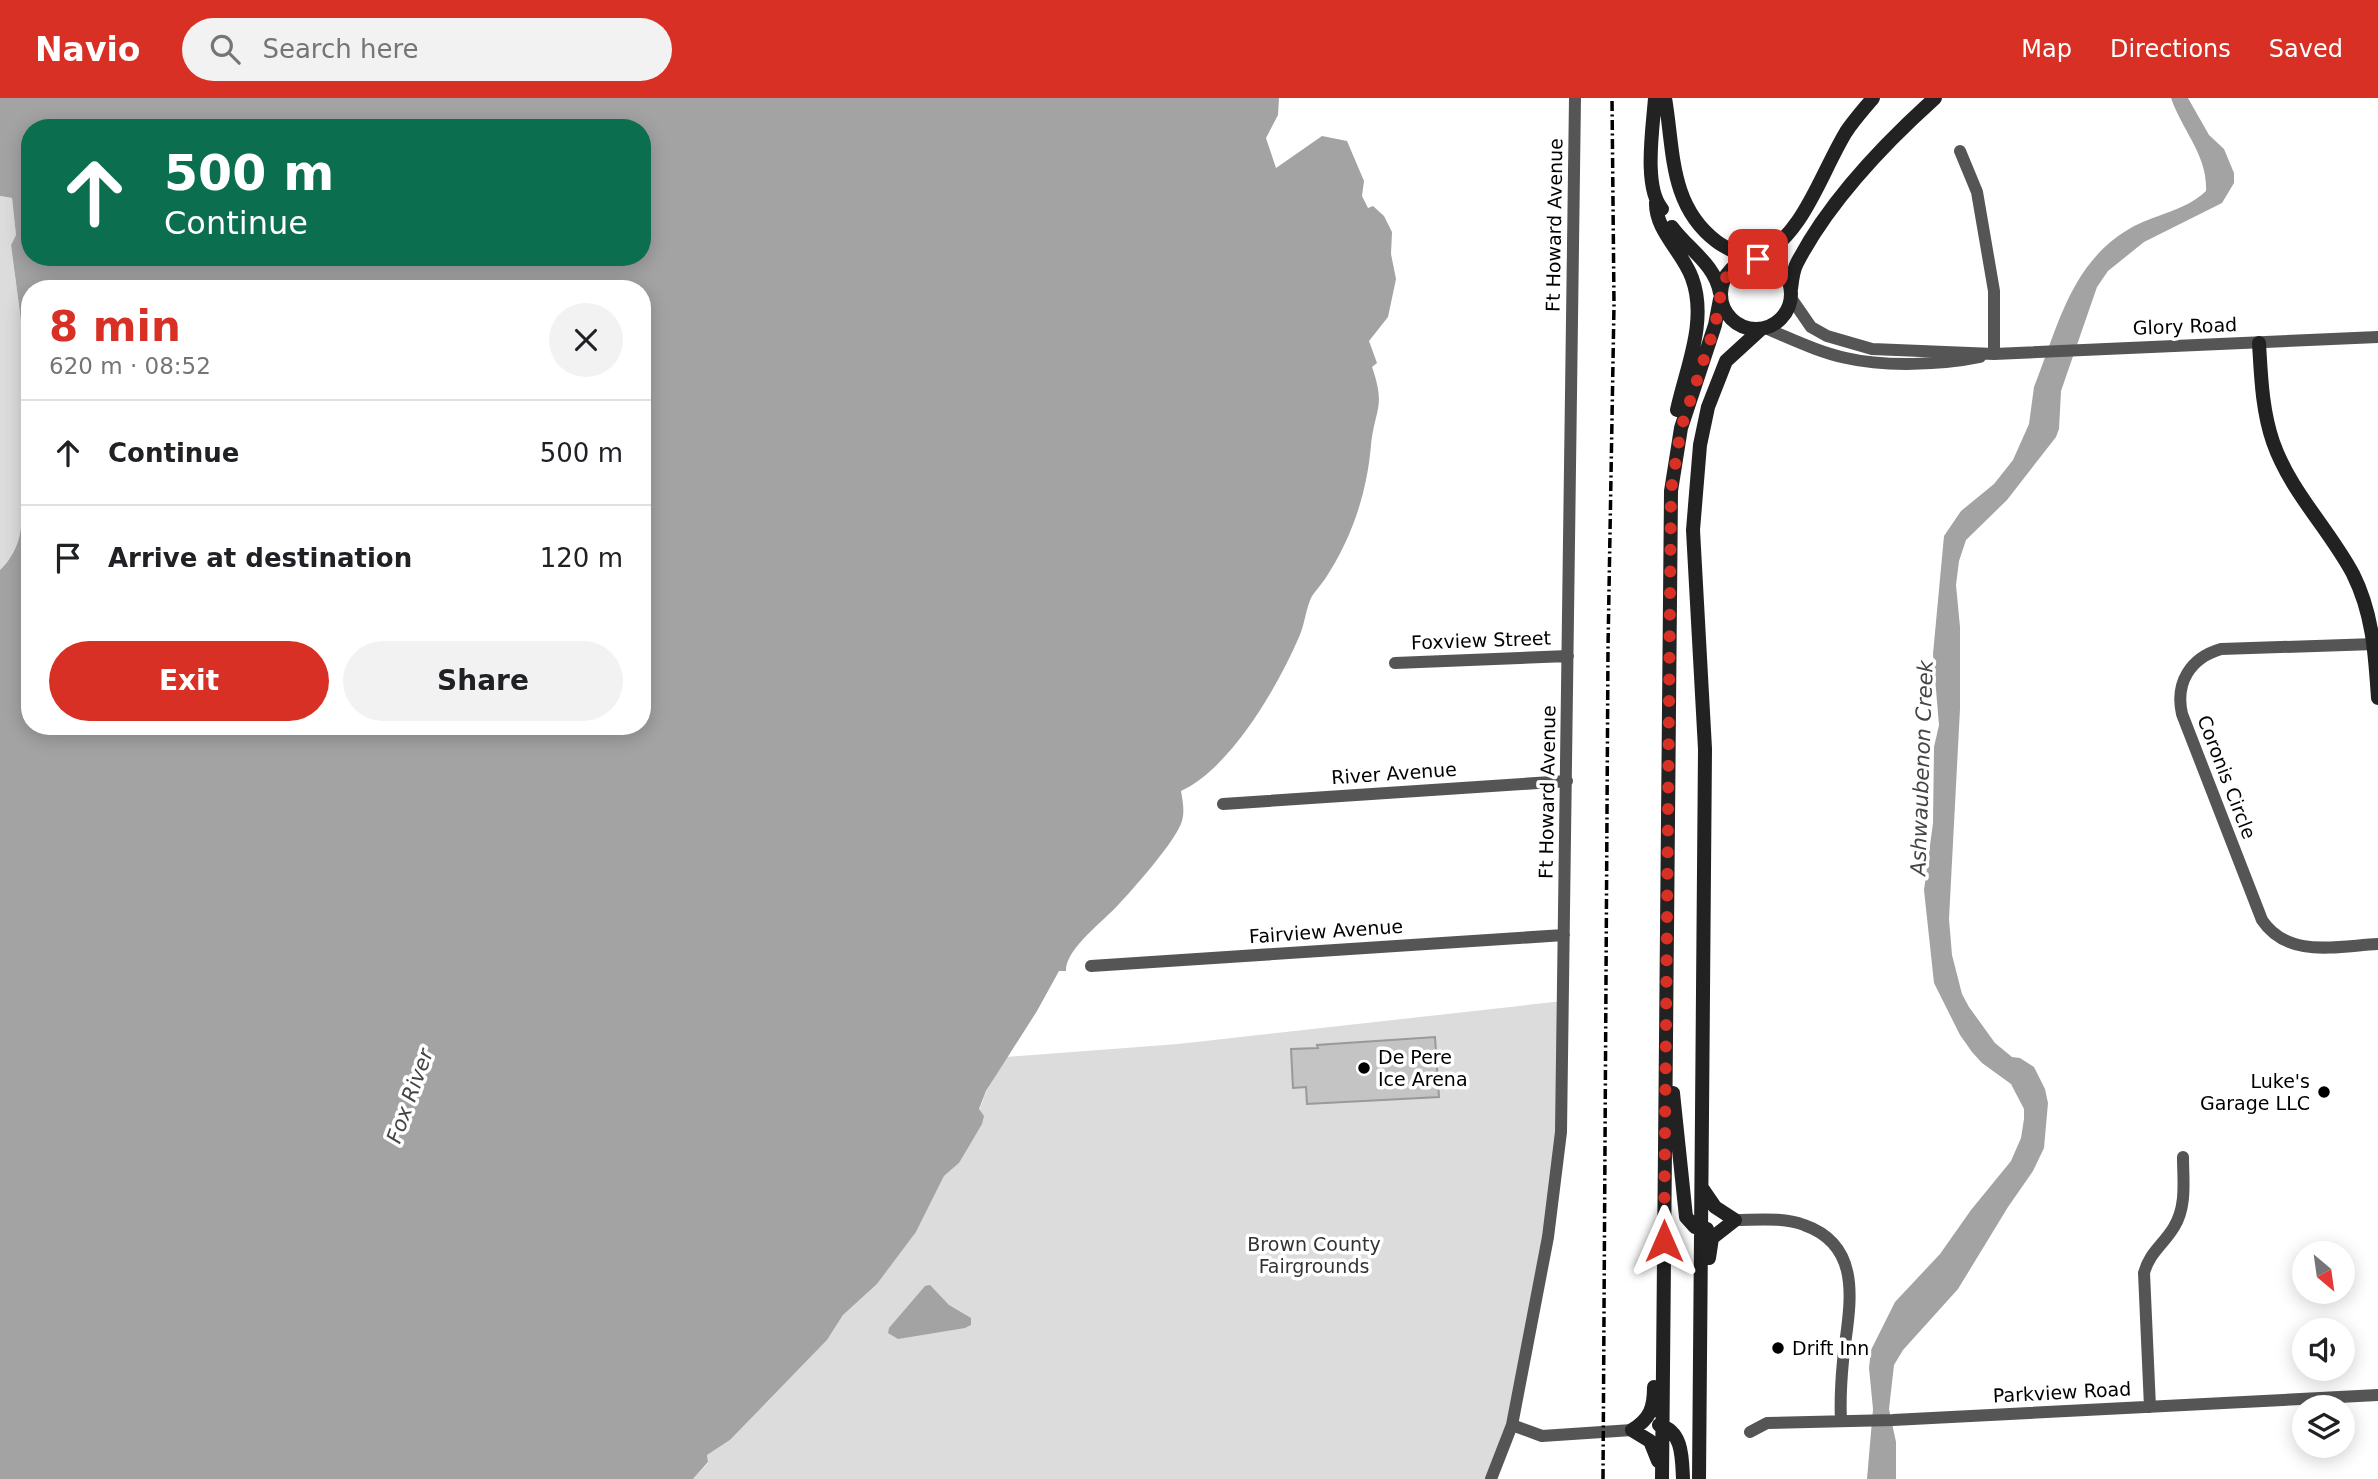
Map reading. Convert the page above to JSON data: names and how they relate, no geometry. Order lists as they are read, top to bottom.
{
  "streets": {
    "street": [
      "Ft Howard Avenue",
      "Glory Road",
      "Foxview Street",
      "River Avenue",
      "Coronis Circle",
      "Fairview Avenue",
      "Parkview Road"
    ]
  },
  "crossings": [
    ["Ft Howard Avenue", "Foxview Street"],
    ["Ft Howard Avenue", "River Avenue"],
    ["Ft Howard Avenue", "Fairview Avenue"]
  ],
  "water": ["Ashwaubenon Creek", "Fox River"],
  "parks": ["Brown County Fairgrounds"],
  "places": ["De Pere Ice Arena", "Luke's Garage LLC", "Drift Inn"],
  "north": "bottom right",
  "page": {
    "header": "Navio",
    "search": "Search here",
    "nav": ["Map", "Directions", "Saved"],
    "turn": ["500 m", "Continue"],
    "heading": ["8 min", "620 m · 08:52"],
    "list": [
      {
        "name": "Continue",
        "value": "500 m"
      },
      {
        "name": "Arrive at destination",
        "value": "120 m"
      }
    ],
    "buttons": ["Exit", "Share"]
  }
}
